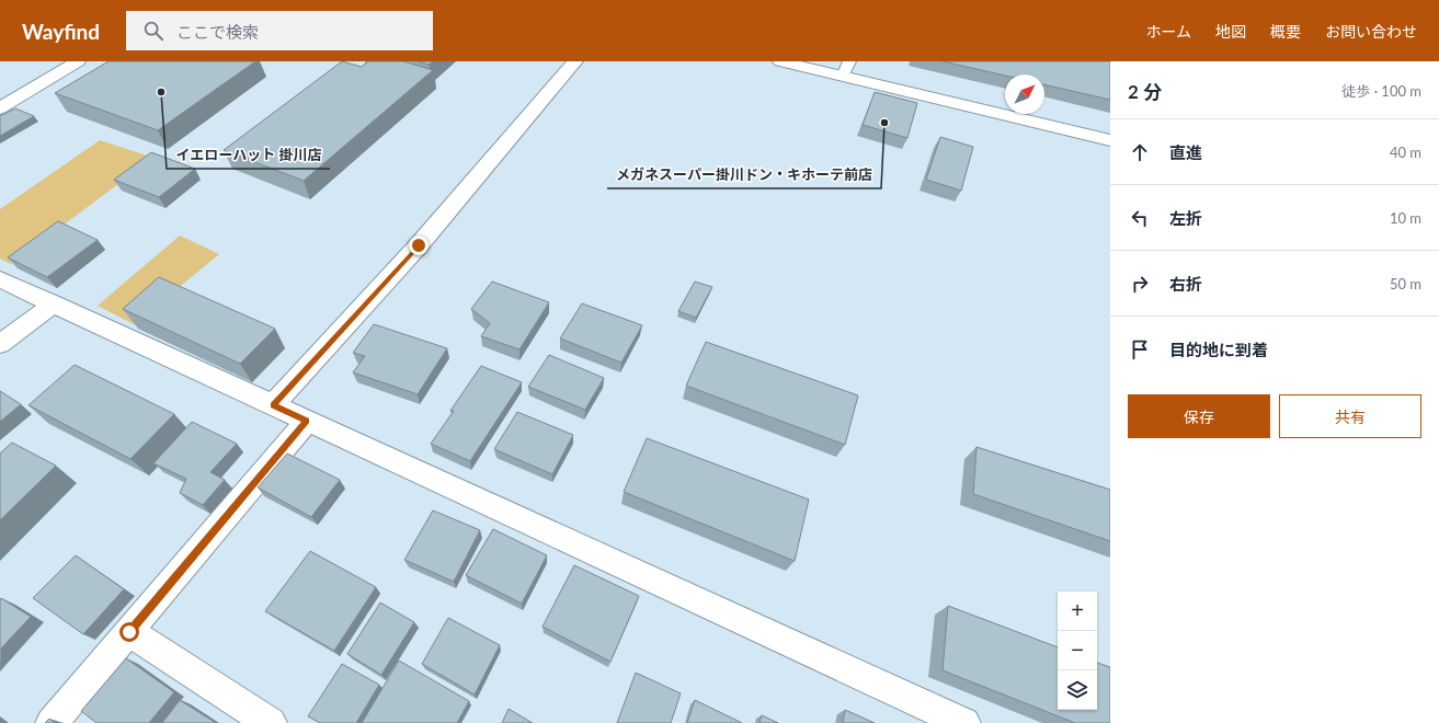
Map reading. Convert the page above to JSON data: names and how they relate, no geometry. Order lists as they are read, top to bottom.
{
  "places": ["イエローハット 掛川店", "メガネスーパー掛川ドン・キホーテ前店"],
  "north": "top right",
  "page": {
    "header": "Wayfind",
    "search": "ここで検索",
    "nav": [
      "ホーム",
      "地図",
      "概要",
      "お問い合わせ"
    ],
    "heading": ["2 分", "徒歩 · 100 m"],
    "list": [
      ["直進", "40 m"],
      ["左折", "10 m"],
      ["右折", "50 m"],
      "目的地に到着"
    ],
    "buttons": ["保存", "共有"],
    "map_buttons": ["+", "−"]
  }
}
